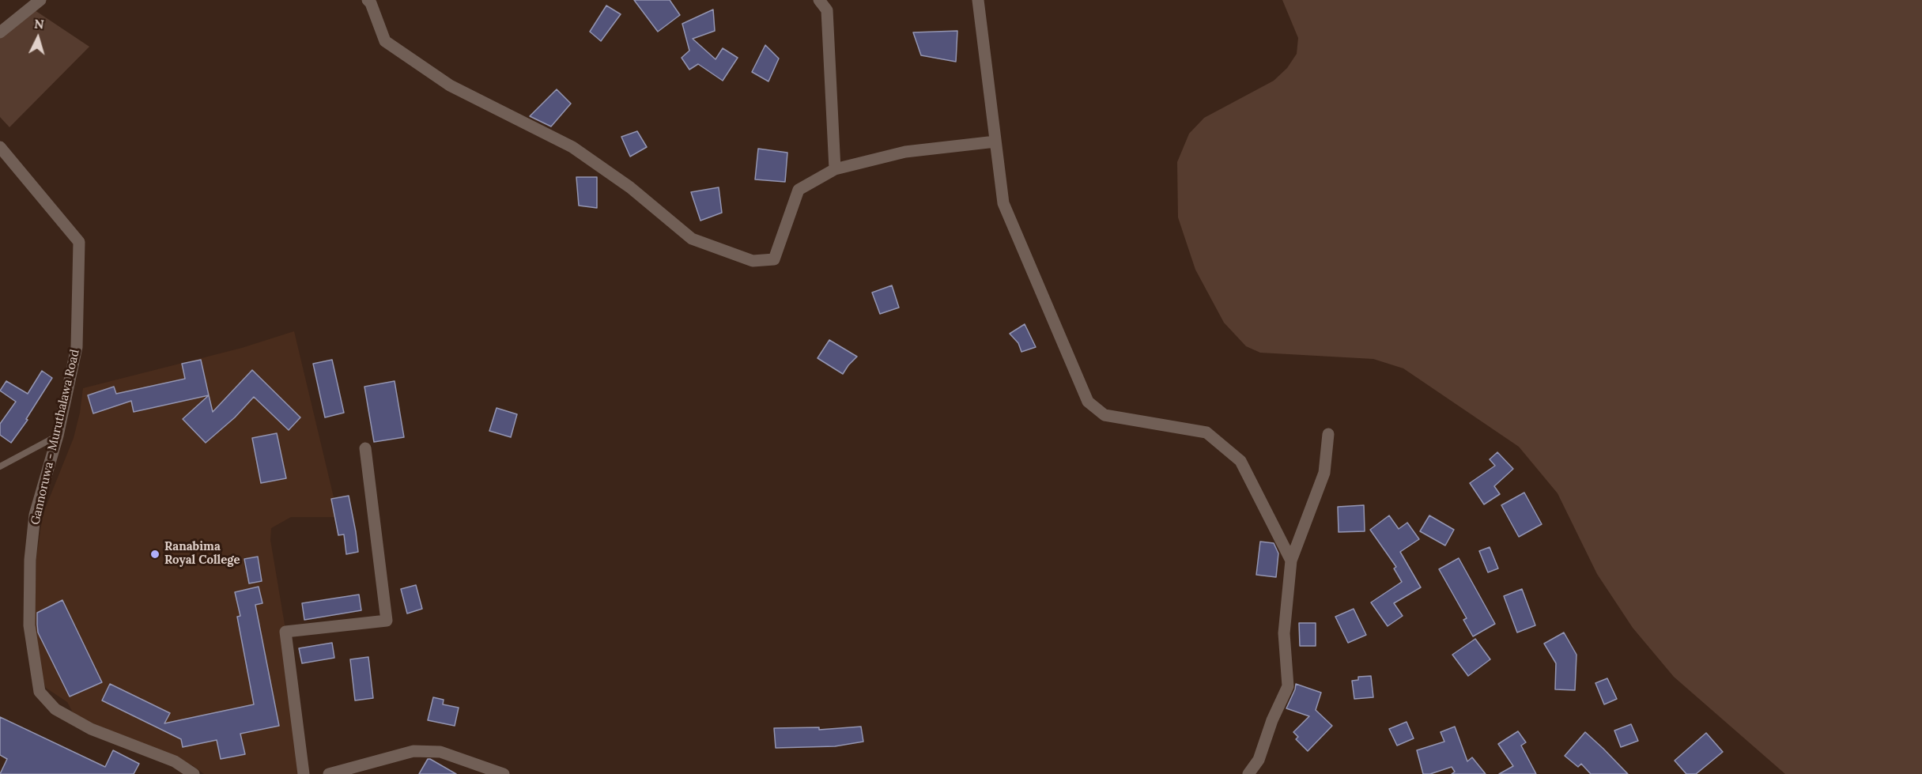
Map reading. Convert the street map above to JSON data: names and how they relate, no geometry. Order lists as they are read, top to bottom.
{
  "streets": {
    "street": ["Gannoruwa - Muruthalawa Road"]
  },
  "places": ["Ranabima Royal College"],
  "north": "top"
}
